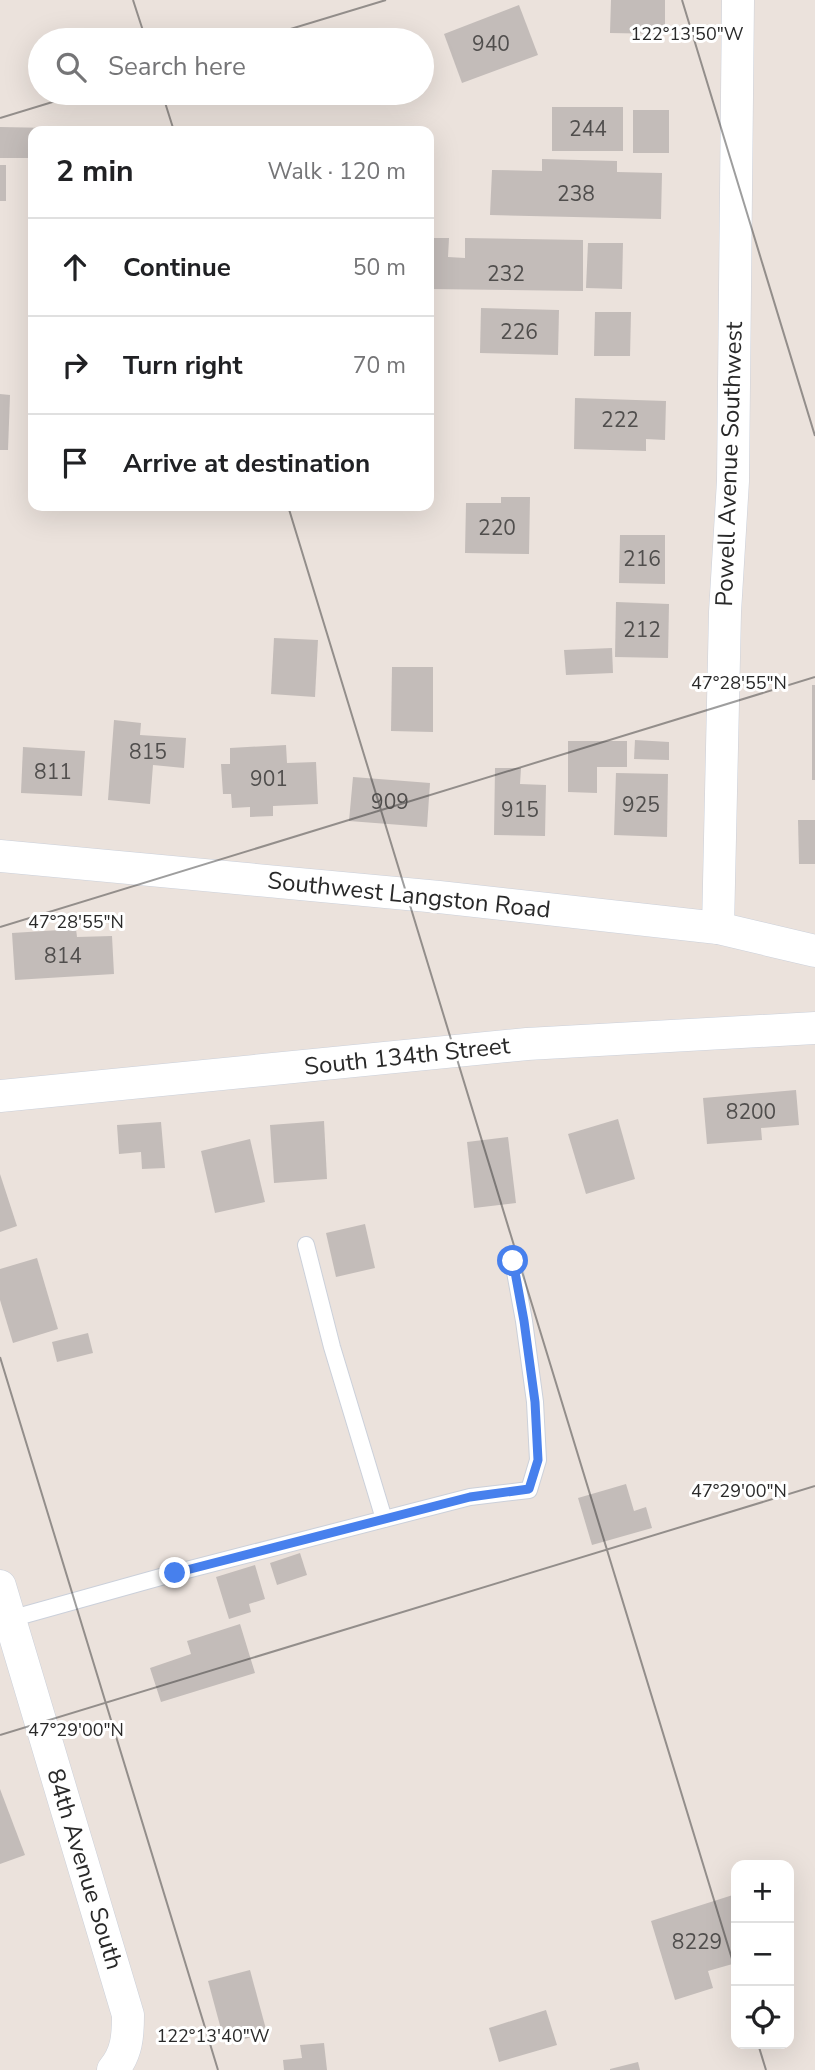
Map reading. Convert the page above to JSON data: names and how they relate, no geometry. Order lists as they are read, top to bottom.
{
  "streets": {
    "street": [
      "Powell Avenue Southwest",
      "Southwest Langston Road",
      "South 134th Street",
      "84th Avenue South"
    ]
  },
  "crossings": [
    ["Powell Avenue Southwest", "Southwest Langston Road"]
  ],
  "house_numbers": [
    "940",
    "244",
    "238",
    "232",
    "226",
    "222",
    "220",
    "216",
    "212",
    "815",
    "811",
    "901",
    "909",
    "925",
    "915",
    "814",
    "8200",
    "8229"
  ],
  "page": {
    "search": "Search here",
    "heading": ["2 min", "Walk · 120 m"],
    "list": [
      ["Continue", "50 m"],
      ["Turn right", "70 m"],
      "Arrive at destination"
    ],
    "map_buttons": ["+", "−"]
  },
  "coordinates": [
    "122°13'50\"W",
    "47°28'55\"N",
    "47°29'00\"N",
    "122°13'40\"W"
  ]
}
